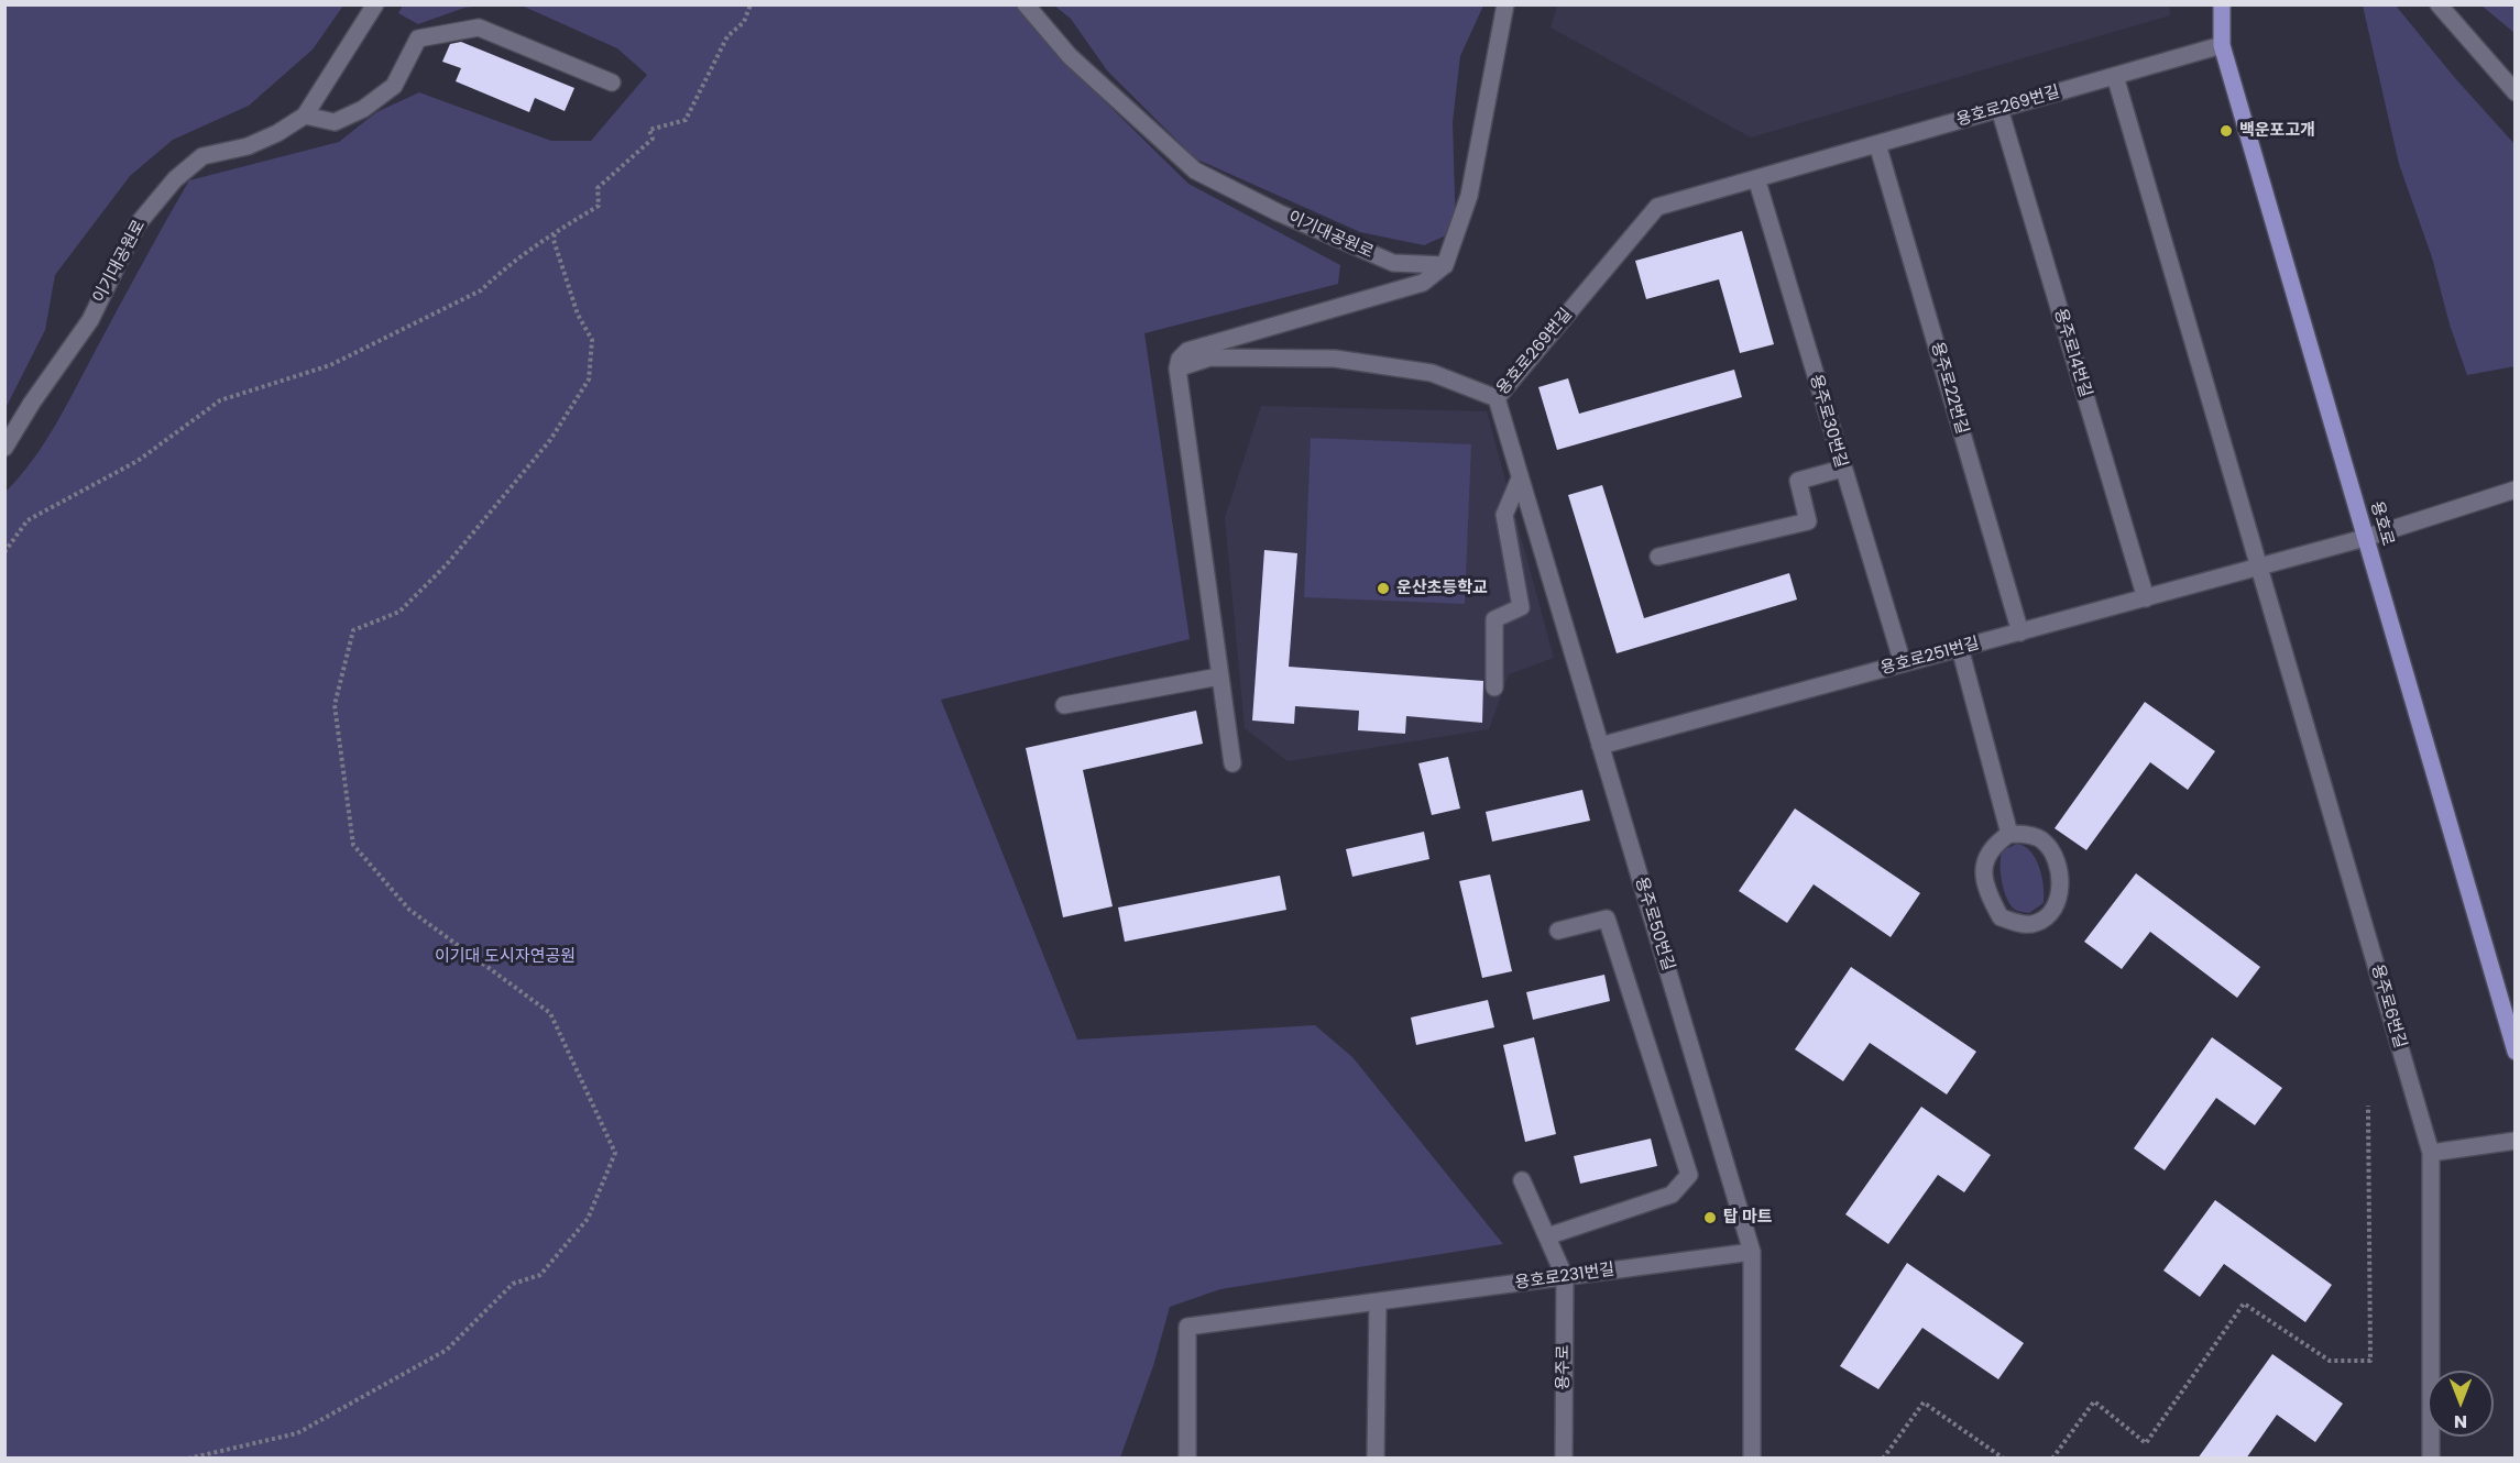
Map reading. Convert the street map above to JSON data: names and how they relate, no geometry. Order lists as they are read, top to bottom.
{
  "streets": {
    "main road": ["용호로"],
    "street": [
      "용호로269번길",
      "이기대공원로",
      "용주로14번길",
      "용주로22번길",
      "용주로30번길",
      "용호로251번길",
      "용주로50번길",
      "용주로6번길",
      "용호로231번길",
      "용주로"
    ]
  },
  "crossings": [
    ["용호로269번길", "용주로14번길"],
    ["용호로269번길", "용주로22번길"],
    ["용호로269번길", "용주로30번길"],
    ["용호로269번길", "용호로"],
    ["용호로269번길", "용주로50번길"],
    ["용주로14번길", "용호로251번길"],
    ["용주로22번길", "용호로251번길"],
    ["용주로30번길", "용호로251번길"],
    ["용호로", "용호로251번길"],
    ["용호로251번길", "용주로50번길"],
    ["용호로251번길", "용주로6번길"],
    ["용주로50번길", "용호로231번길"],
    ["용호로231번길", "용주로"]
  ],
  "parks": ["이기대 도시자연공원"],
  "places": ["백운포고개", "운산초등학교", "탑 마트"],
  "north": "bottom"
}
